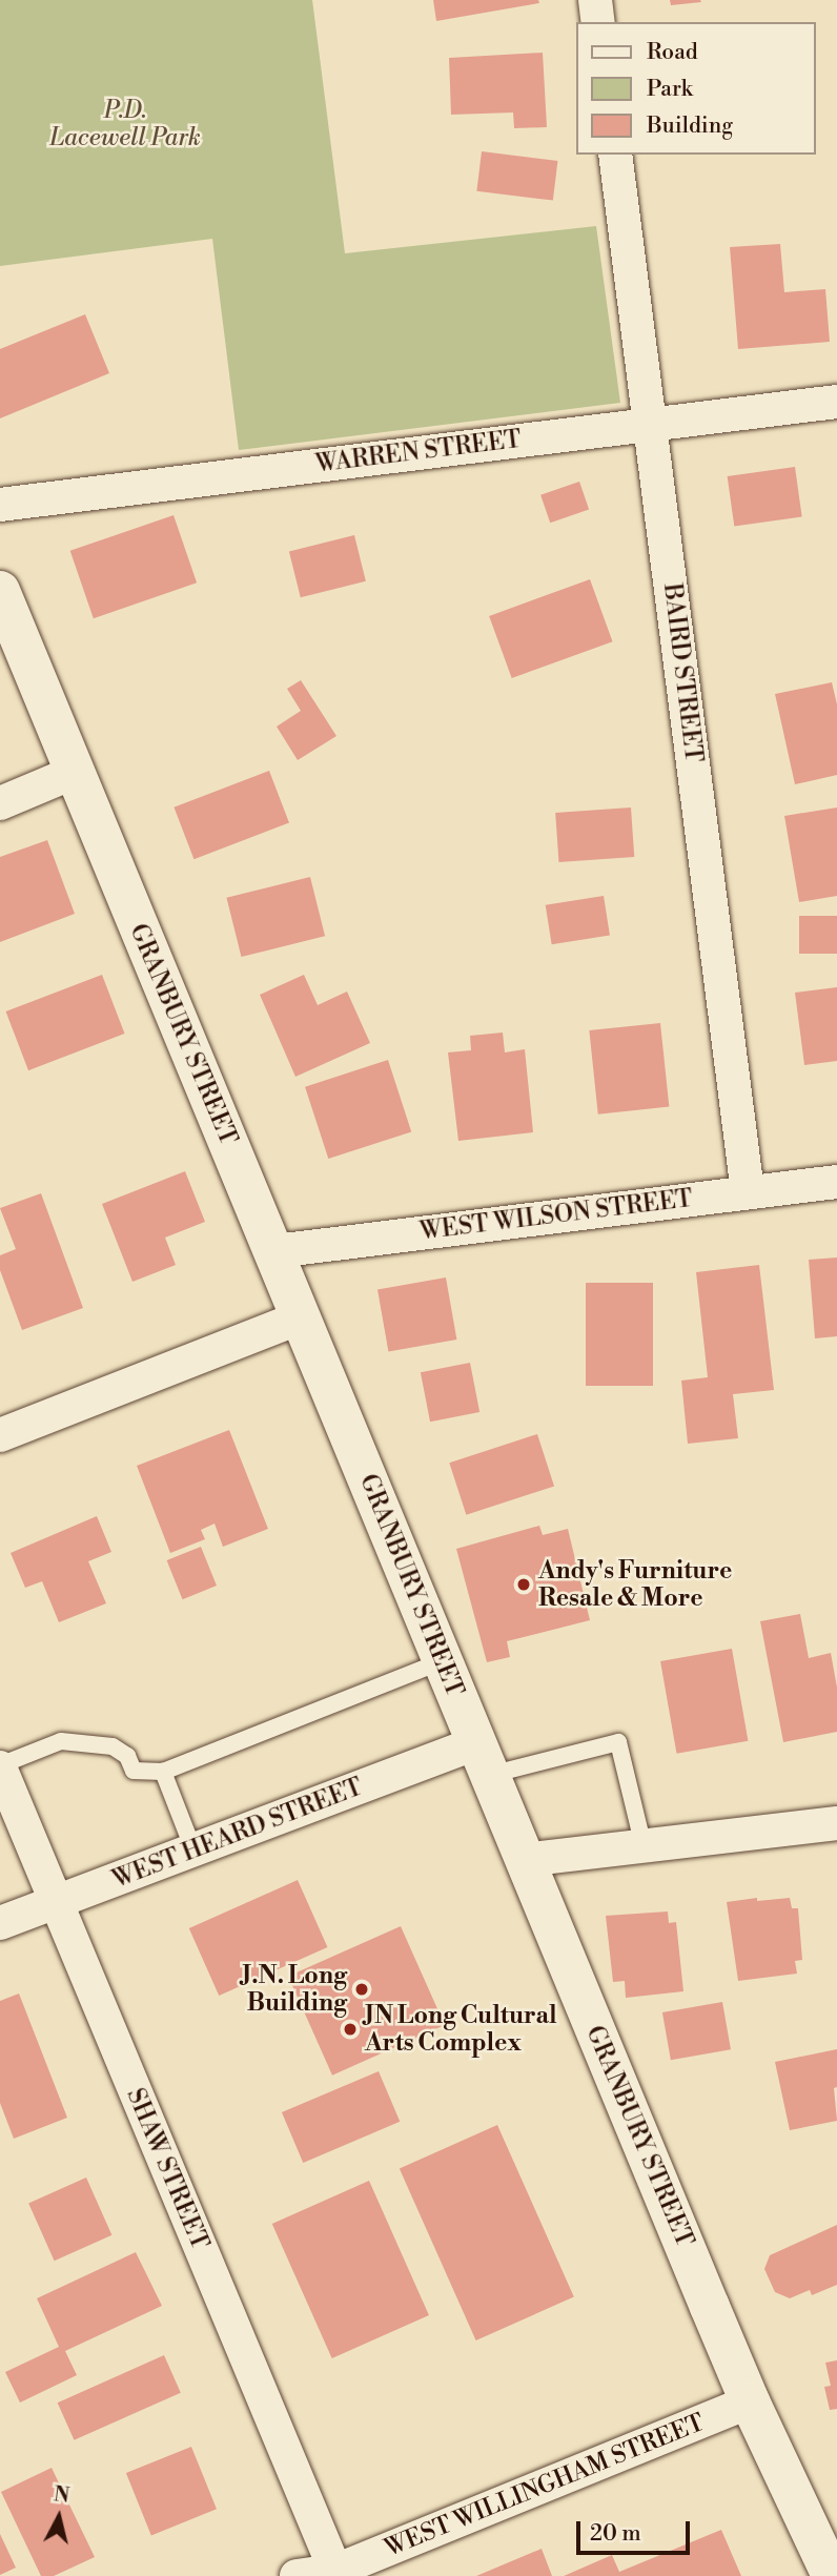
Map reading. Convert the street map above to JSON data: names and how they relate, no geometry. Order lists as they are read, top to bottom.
{
  "streets": {
    "street": [
      "WARREN STREET",
      "BAIRD STREET",
      "GRANBURY STREET",
      "WEST WILSON STREET",
      "WEST HEARD STREET",
      "SHAW STREET",
      "WEST WILLINGHAM STREET"
    ]
  },
  "crossings": [
    ["WARREN STREET", "BAIRD STREET"],
    ["BAIRD STREET", "WEST WILSON STREET"],
    ["GRANBURY STREET", "WEST WILSON STREET"],
    ["GRANBURY STREET", "WEST HEARD STREET"],
    ["GRANBURY STREET", "WEST WILLINGHAM STREET"],
    ["WEST HEARD STREET", "SHAW STREET"],
    ["SHAW STREET", "WEST WILLINGHAM STREET"]
  ],
  "parks": ["P.D. Lacewell Park"],
  "places": ["Andy's Furniture Resale & More", "J.N. Long Building", "JN Long Cultural Arts Complex"],
  "legend": ["Road", "Park", "Building"],
  "scale_bar": "20 m",
  "north": "top"
}
